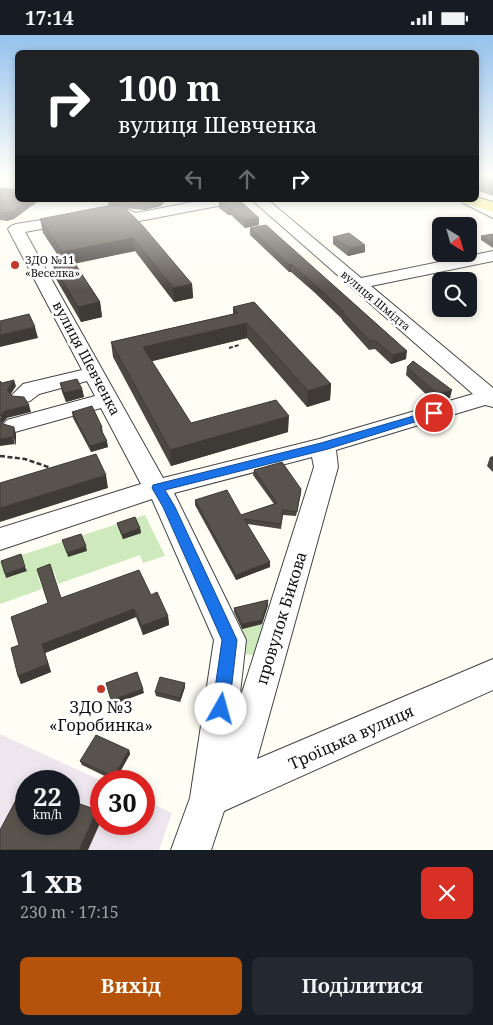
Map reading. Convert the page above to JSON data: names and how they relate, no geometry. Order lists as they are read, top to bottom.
{
  "streets": {
    "street": [
      "вулиця Шмідта",
      "вулиця Шевченка",
      "провулок Бикова",
      "Троїцька вулиця"
    ]
  },
  "crossings": [
    ["вулиця Шевченка", "провулок Бикова"],
    ["вулиця Шевченка", "Троїцька вулиця"],
    ["провулок Бикова", "Троїцька вулиця"]
  ],
  "places": ["ЗДО №11 «Веселка»", "ЗДО №3 «Горобинка»"],
  "north": "bottom right",
  "page": {
    "status": "17:14",
    "turn": ["100 m", "вулиця Шевченка"],
    "speed": "22 km/h",
    "limit": "30",
    "heading": ["1 хв", "230 m · 17:15"],
    "buttons": ["Вихід", "Поділитися"]
  }
}
